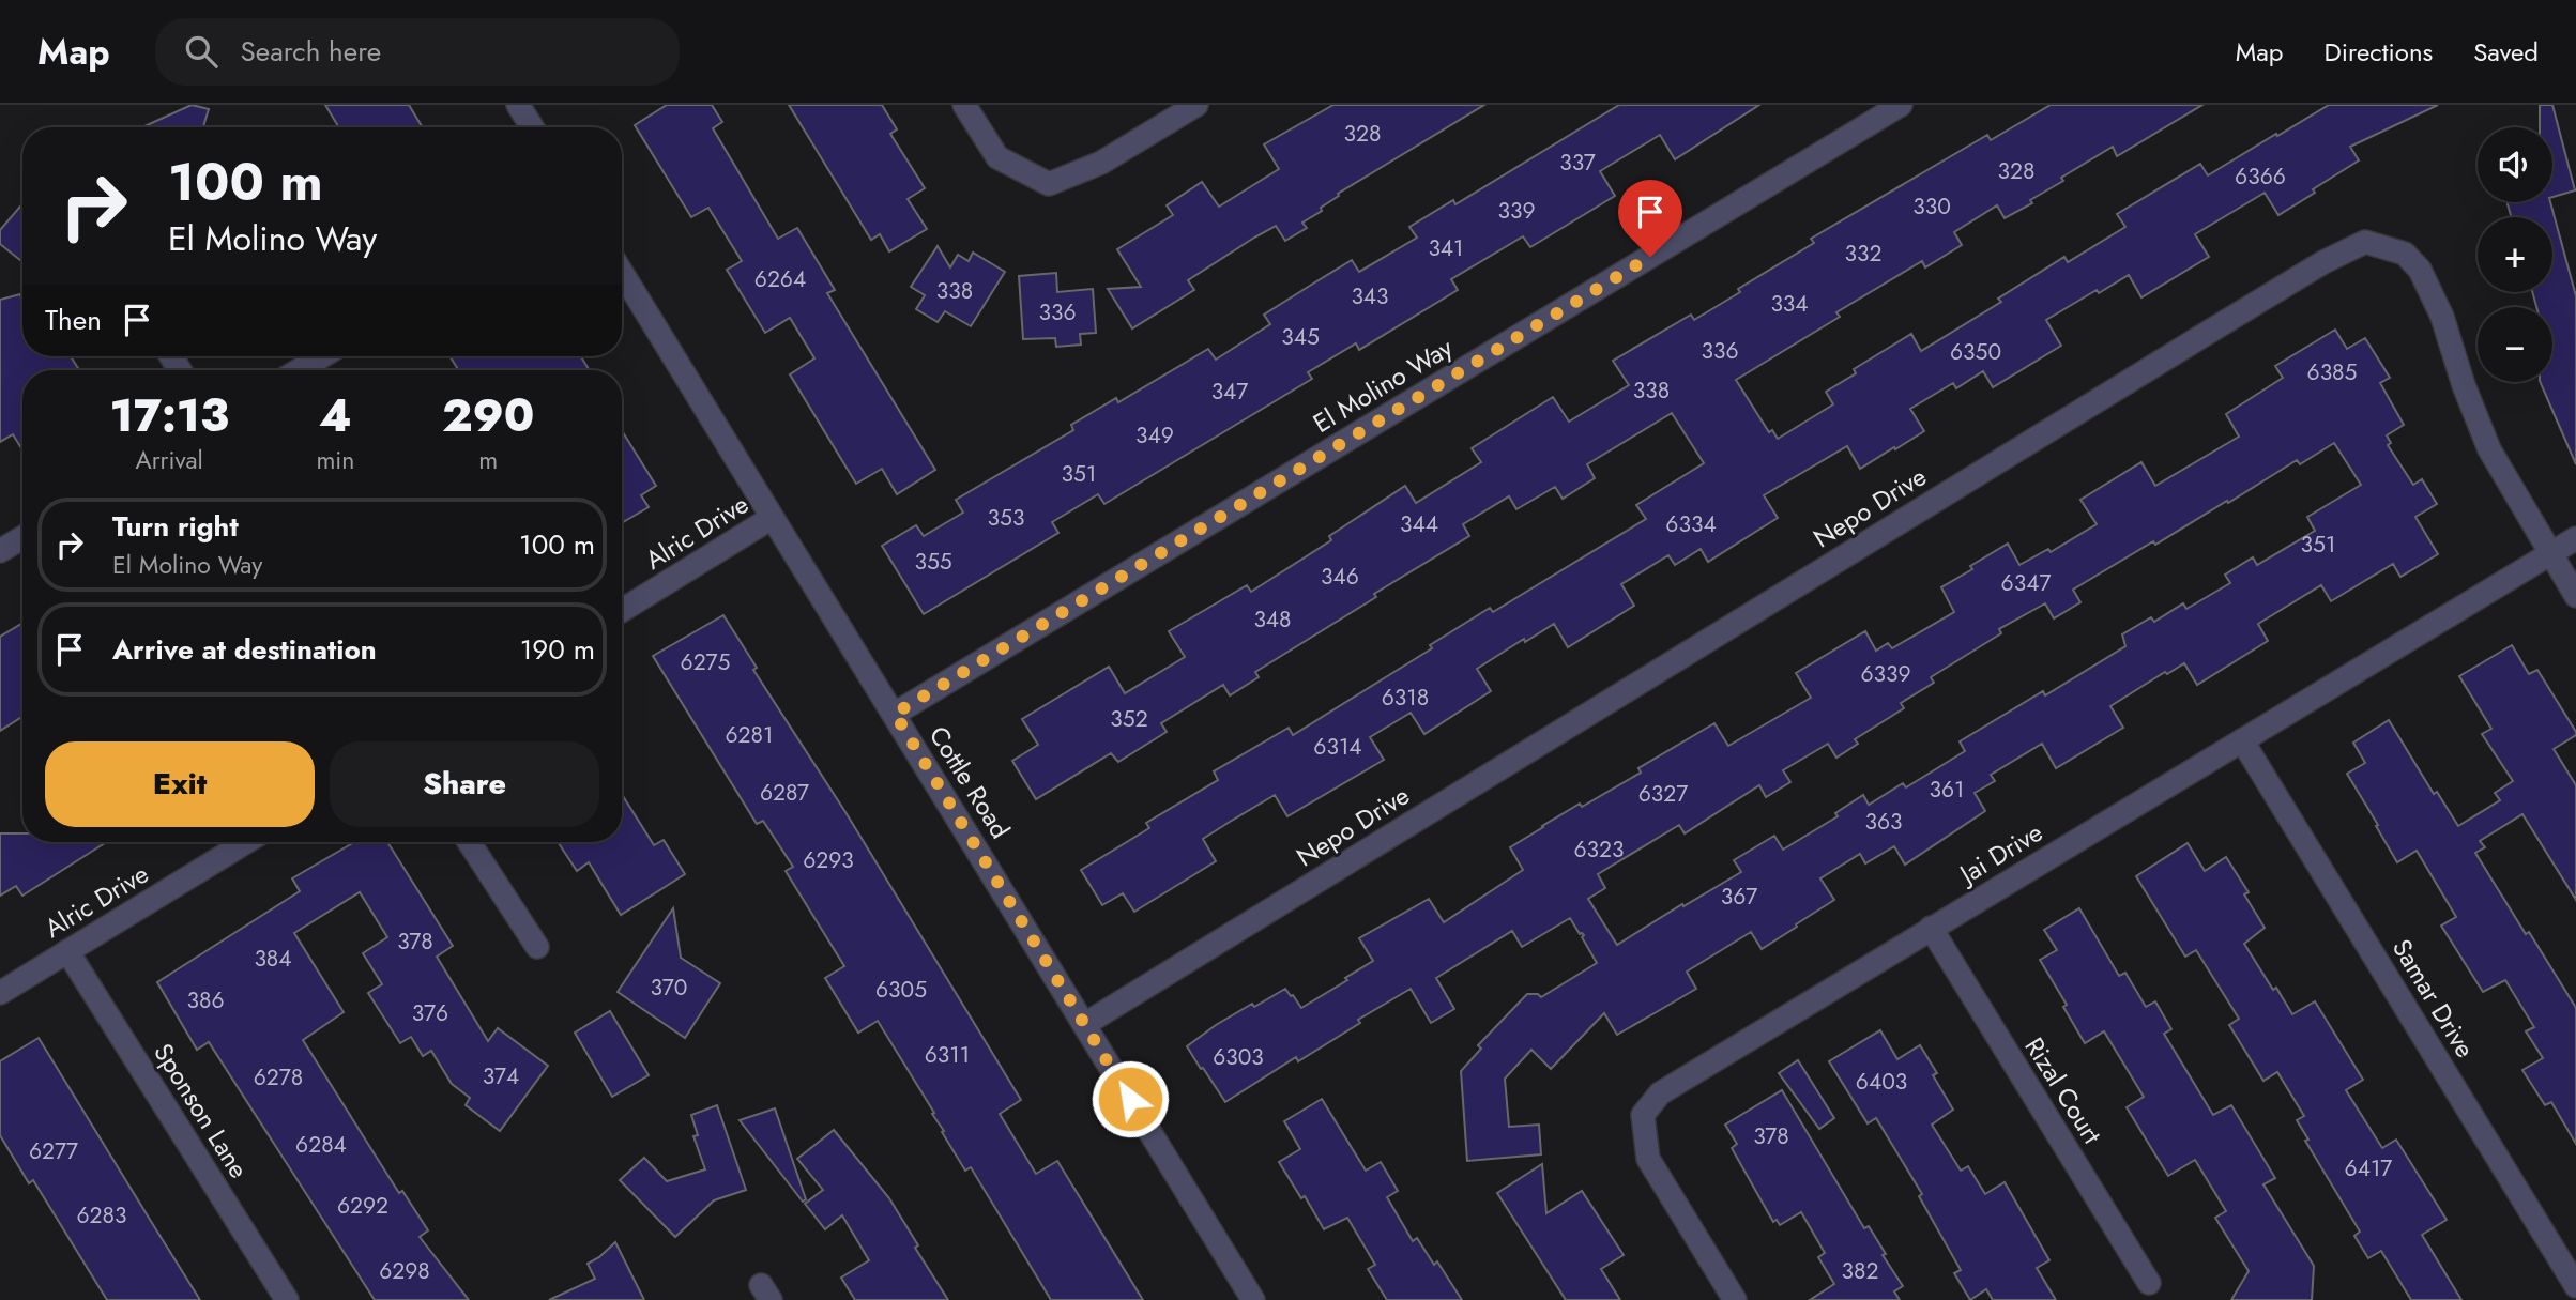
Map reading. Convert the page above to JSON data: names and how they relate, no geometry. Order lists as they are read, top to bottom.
{
  "streets": {
    "street": [
      "El Molino Way",
      "Nepo Drive",
      "Alric Drive",
      "Cottle Road",
      "Jai Drive",
      "Samar Drive",
      "Rizal Court",
      "Sponson Lane"
    ]
  },
  "crossings": [
    ["El Molino Way", "Cottle Road"],
    ["Nepo Drive", "Cottle Road"],
    ["Nepo Drive", "Jai Drive"],
    ["Alric Drive", "Cottle Road"],
    ["Alric Drive", "Sponson Lane"],
    ["Jai Drive", "Samar Drive"],
    ["Jai Drive", "Rizal Court"]
  ],
  "house_numbers": [
    "328",
    "337",
    "328",
    "6366",
    "330",
    "339",
    "341",
    "332",
    "6264",
    "338",
    "343",
    "334",
    "336",
    "345",
    "336",
    "6350",
    "6385",
    "338",
    "347",
    "349",
    "351",
    "353",
    "344",
    "6334",
    "351",
    "355",
    "346",
    "6347",
    "348",
    "6275",
    "6339",
    "6318",
    "352",
    "6281",
    "6314",
    "361",
    "6287",
    "6327",
    "363",
    "6323",
    "6293",
    "367",
    "378",
    "384",
    "370",
    "6305",
    "386",
    "376",
    "6311",
    "6303",
    "374",
    "6278",
    "6403",
    "378",
    "6284",
    "6277",
    "6417",
    "6292",
    "6283",
    "6298",
    "382"
  ],
  "page": {
    "header": "Map",
    "search": "Search here",
    "nav": ["Map", "Directions", "Saved"],
    "map_buttons": ["+", "−"],
    "turn": ["100 m", "El Molino Way"],
    "then": "Then",
    "eta": [
      "17:13",
      "Arrival",
      "4",
      "min",
      "290",
      "m"
    ],
    "list": [
      {
        "name": "Turn right",
        "note": "El Molino Way",
        "value": "100 m"
      },
      {
        "name": "Arrive at destination",
        "value": "190 m"
      }
    ],
    "buttons": ["Exit", "Share"]
  }
}
